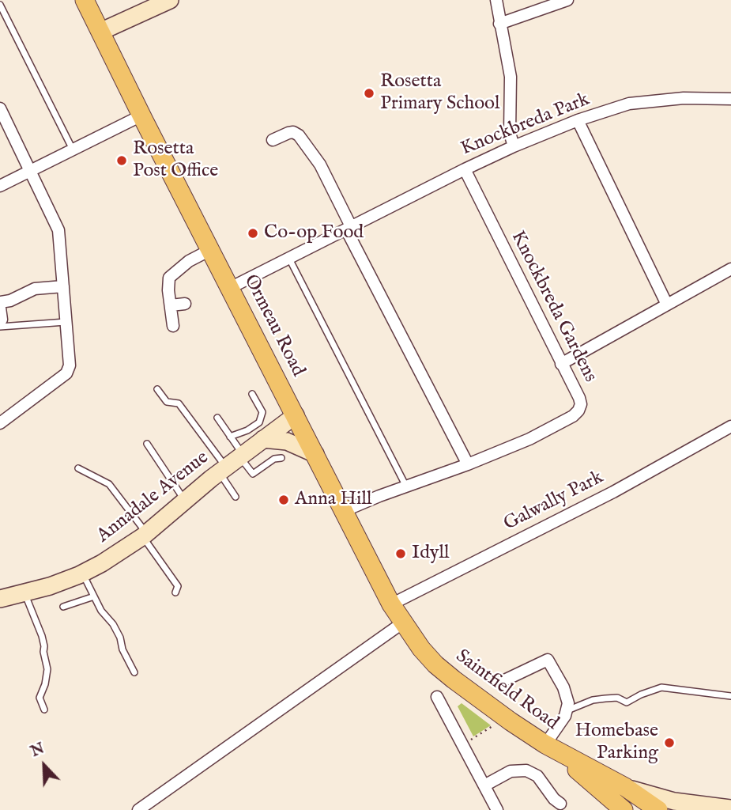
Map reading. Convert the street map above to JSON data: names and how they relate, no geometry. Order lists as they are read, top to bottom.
{
  "streets": {
    "main road": ["Ormeau Road", "Saintfield Road"],
    "street": [
      "Knockbreda Park",
      "Knockbreda Gardens",
      "Annadale Avenue",
      "Galwally Park"
    ]
  },
  "crossings": [
    ["Knockbreda Park", "Knockbreda Gardens"],
    ["Knockbreda Park", "Ormeau Road"],
    ["Ormeau Road", "Annadale Avenue"],
    ["Ormeau Road", "Galwally Park"],
    ["Ormeau Road", "Saintfield Road"]
  ],
  "places": [
    "Rosetta Primary School",
    "Rosetta Post Office",
    "Co-op Food",
    "Anna Hill",
    "Idyll",
    "Homebase Parking"
  ],
  "north": "top left"
}
